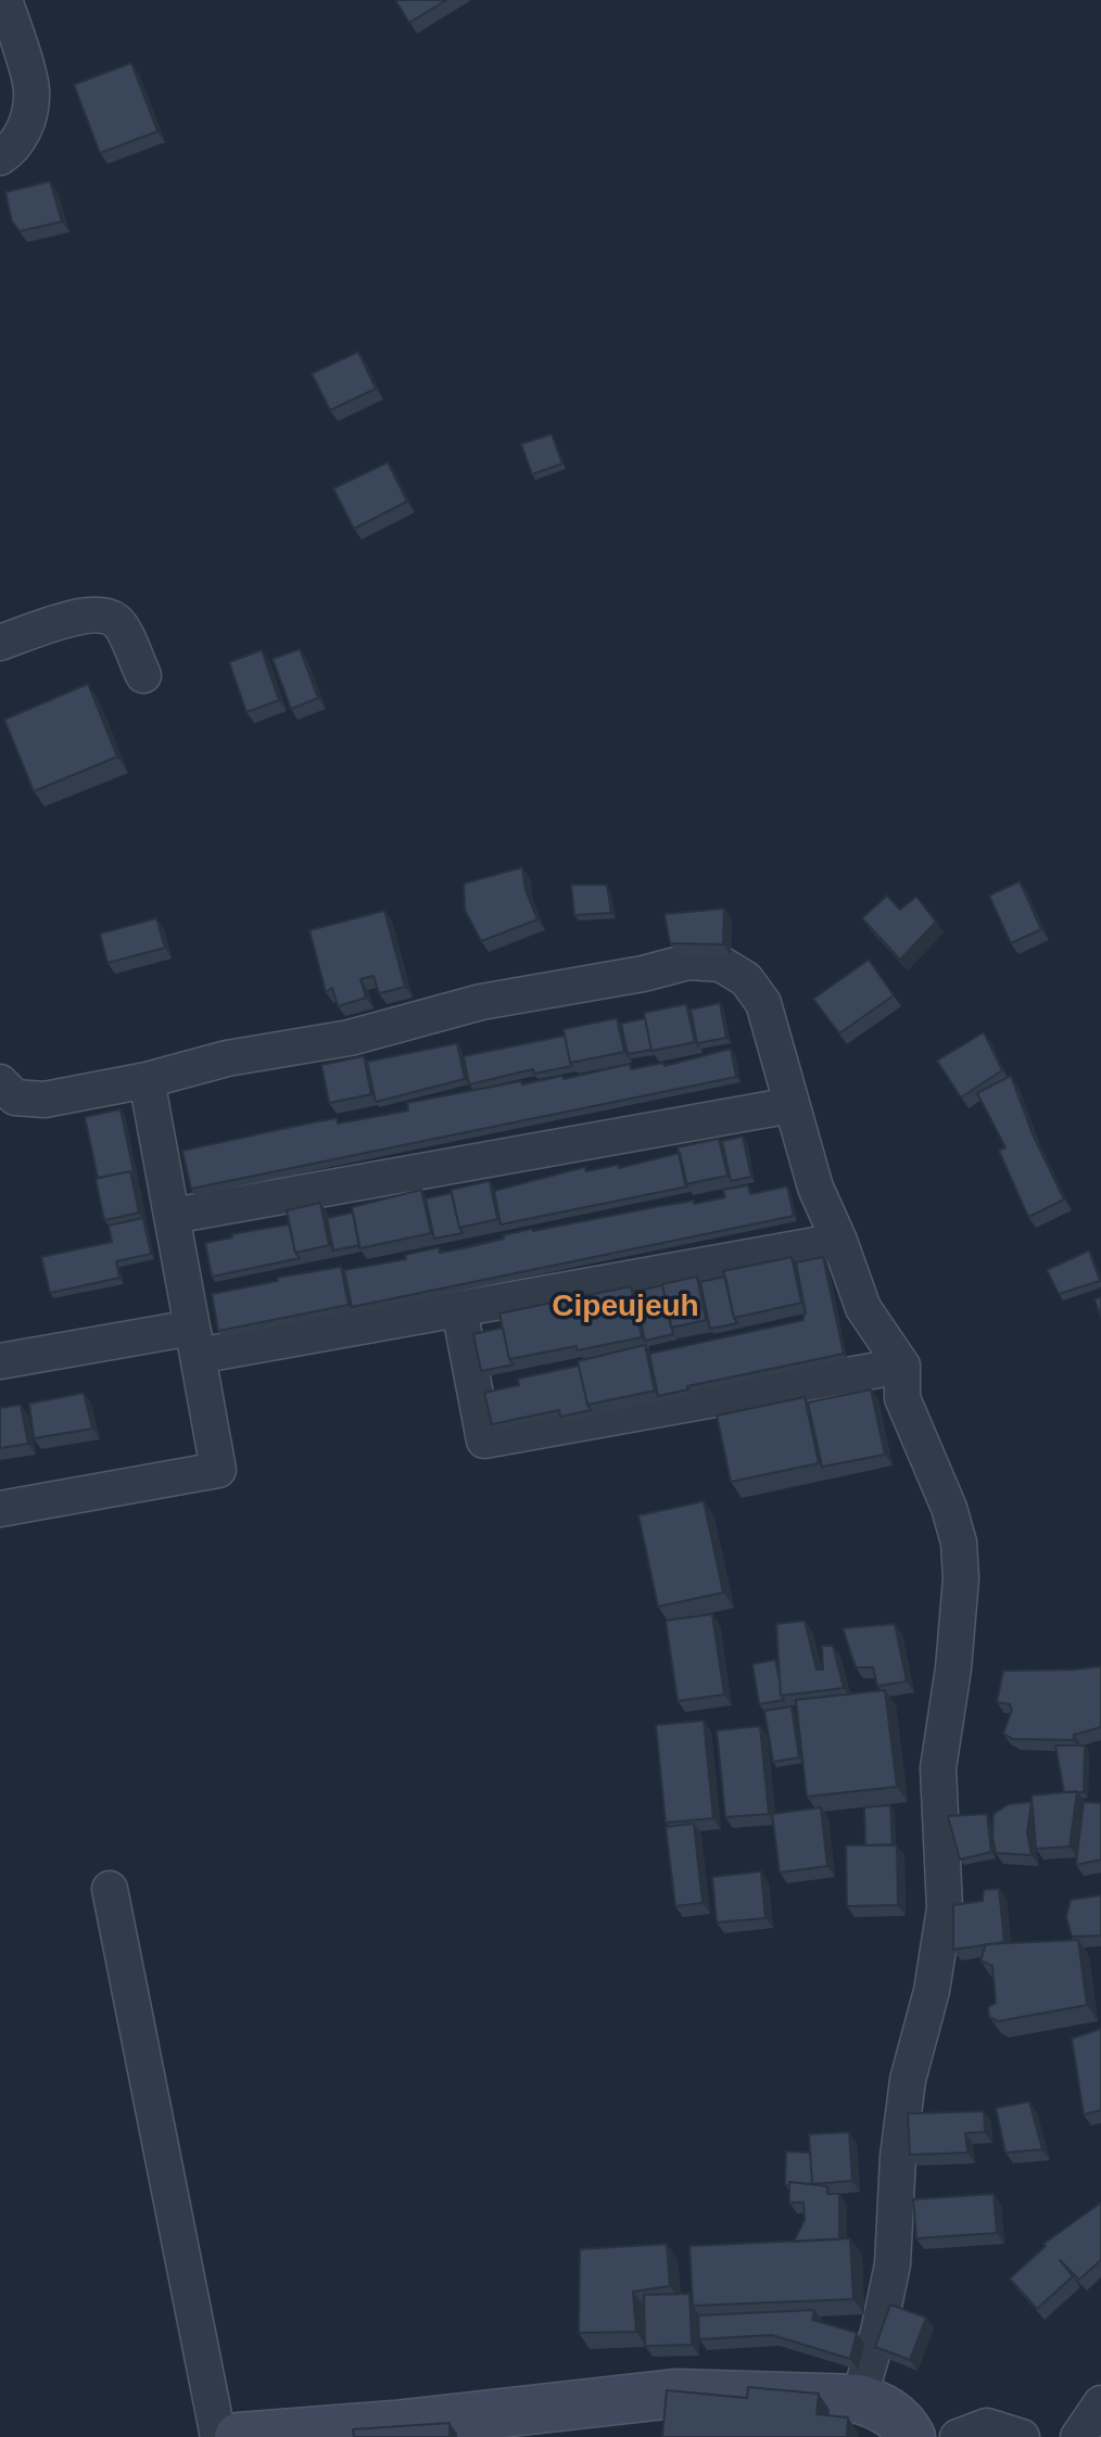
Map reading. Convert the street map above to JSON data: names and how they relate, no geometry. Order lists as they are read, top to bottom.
{
  "districts": ["Cipeujeuh"]
}
